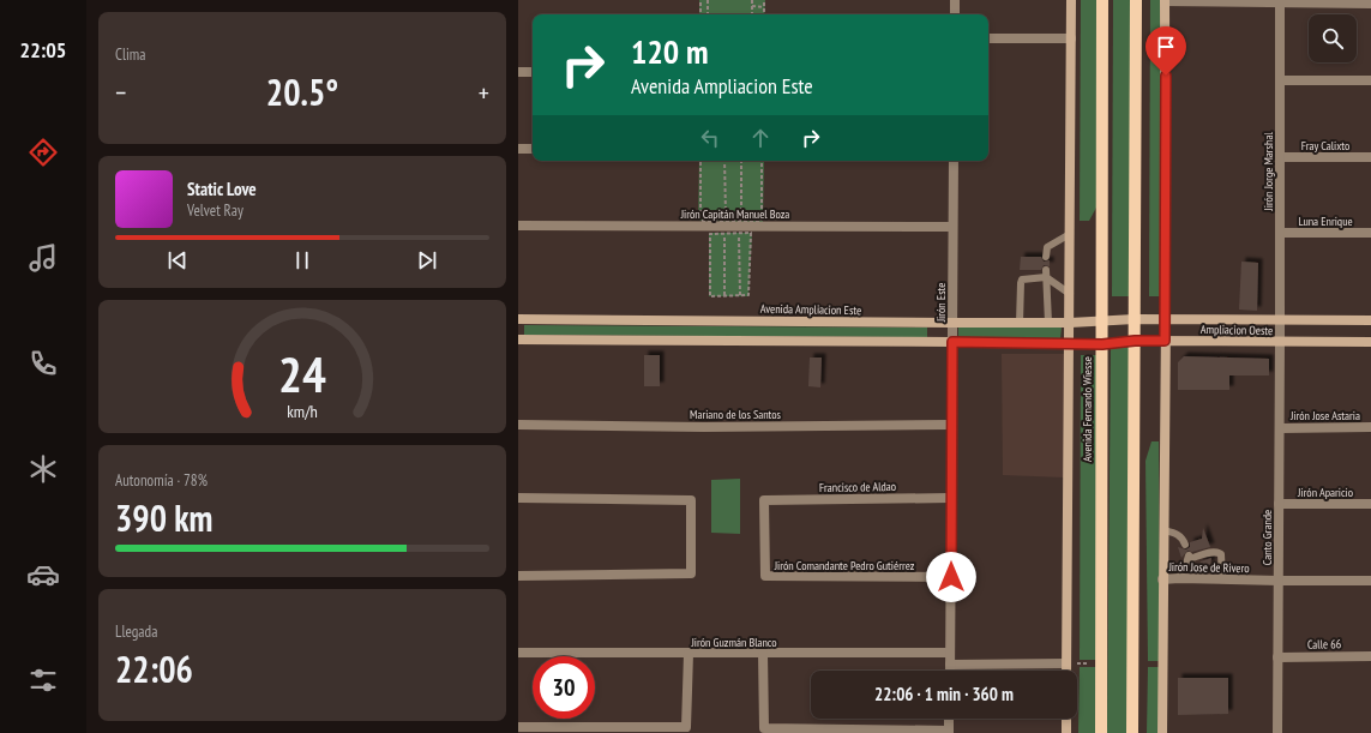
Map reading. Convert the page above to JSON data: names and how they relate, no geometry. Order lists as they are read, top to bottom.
{
  "streets": {
    "main road": ["Avenida Ampliacion Este", "Ampliacion Oeste", "Avenida Fernando Wiesse"],
    "street": [
      "Fray Calixto",
      "Jirón Jorge Marshal",
      "Jirón Capitán Manuel Boza",
      "Luna Enrique",
      "Jirón Este",
      "Mariano de los Santos",
      "Jirón Jose Astaria",
      "Francisco de Aldao",
      "Jirón Aparicio",
      "Canto Grande",
      "Jirón Comandante Pedro Gutiérrez",
      "Jirón Jose de Rivero",
      "Jirón Guzmán Blanco",
      "Calle 66"
    ]
  },
  "crossings": [
    ["Fray Calixto", "Jirón Jorge Marshal"],
    ["Jirón Jorge Marshal", "Luna Enrique"],
    ["Jirón Jorge Marshal", "Ampliacion Oeste"],
    ["Jirón Jorge Marshal", "Canto Grande"],
    ["Jirón Capitán Manuel Boza", "Jirón Este"],
    ["Jirón Este", "Avenida Ampliacion Este"],
    ["Jirón Este", "Mariano de los Santos"],
    ["Jirón Este", "Francisco de Aldao"],
    ["Jirón Este", "Jirón Comandante Pedro Gutiérrez"],
    ["Jirón Este", "Jirón Guzmán Blanco"],
    ["Avenida Ampliacion Este", "Ampliacion Oeste"],
    ["Avenida Ampliacion Este", "Avenida Fernando Wiesse"],
    ["Ampliacion Oeste", "Avenida Fernando Wiesse"],
    ["Ampliacion Oeste", "Canto Grande"],
    ["Jirón Jose Astaria", "Canto Grande"],
    ["Francisco de Aldao", "Jirón Comandante Pedro Gutiérrez"],
    ["Jirón Aparicio", "Canto Grande"],
    ["Canto Grande", "Jirón Jose de Rivero"],
    ["Canto Grande", "Calle 66"]
  ],
  "page": {
    "tabs": "22:05",
    "tile": [
      "Clima",
      ["Autonomía · 78%", "390 km"],
      ["Llegada", "22:06"]
    ],
    "turn": ["120 m", "Avenida Ampliacion Este"],
    "heat": ["−", "20.5°", "+"],
    "song": ["Static Love", "Velvet Ray"],
    "limit": "30",
    "trip": "22:06 · 1 min · 360 m",
    "gauge": ["24", "km/h"]
  }
}
